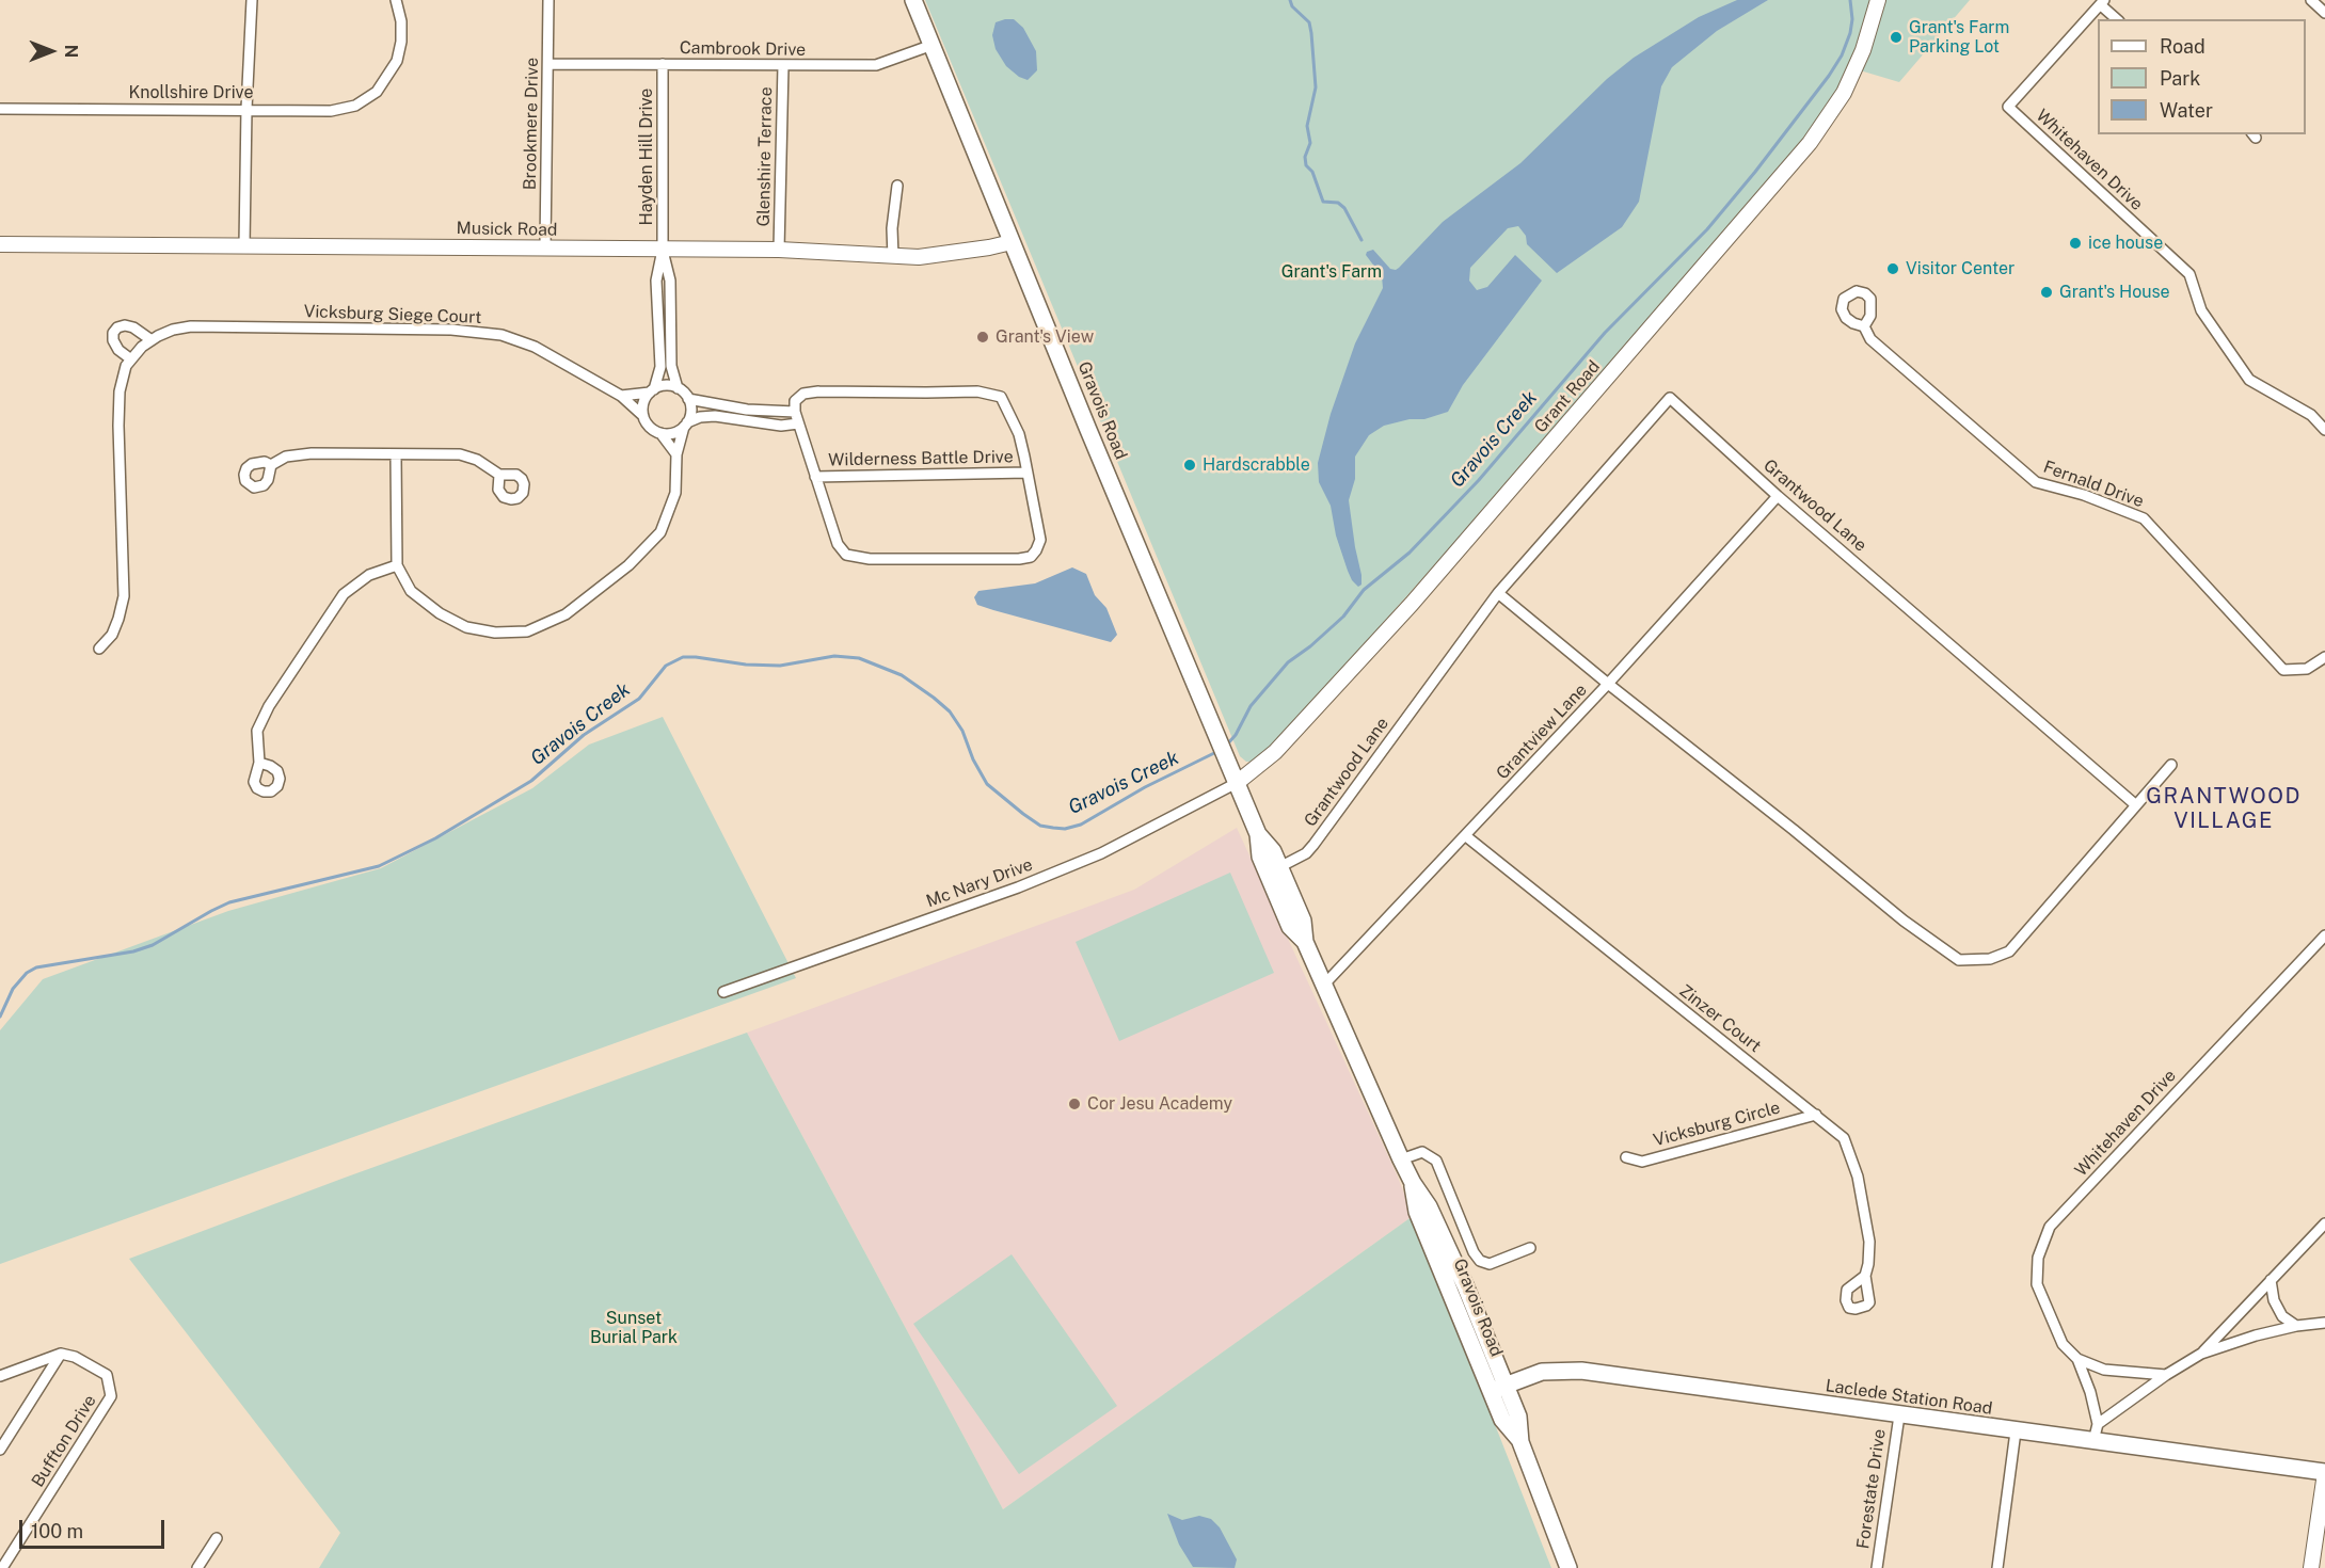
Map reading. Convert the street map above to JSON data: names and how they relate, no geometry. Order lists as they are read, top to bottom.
{
  "streets": {
    "main road": ["Gravois Road", "Laclede Station Road"],
    "street": [
      "Cambrook Drive",
      "Knollshire Drive",
      "Brookmere Drive",
      "Hayden Hill Drive",
      "Glenshire Terrace",
      "Whitehaven Drive",
      "Musick Road",
      "Vicksburg Siege Court",
      "Grant Road",
      "Wilderness Battle Drive",
      "Fernald Drive",
      "Grantwood Lane",
      "Grantview Lane",
      "Mc Nary Drive",
      "Zinzer Court",
      "Vicksburg Circle",
      "Buffton Drive",
      "Forestate Drive"
    ]
  },
  "crossings": [
    ["Cambrook Drive", "Brookmere Drive"],
    ["Cambrook Drive", "Hayden Hill Drive"],
    ["Cambrook Drive", "Glenshire Terrace"],
    ["Cambrook Drive", "Gravois Road"],
    ["Brookmere Drive", "Musick Road"],
    ["Hayden Hill Drive", "Musick Road"],
    ["Glenshire Terrace", "Musick Road"],
    ["Whitehaven Drive", "Laclede Station Road"],
    ["Musick Road", "Gravois Road"],
    ["Grant Road", "Gravois Road"],
    ["Grant Road", "Mc Nary Drive"],
    ["Gravois Road", "Grantwood Lane"],
    ["Gravois Road", "Grantview Lane"],
    ["Gravois Road", "Mc Nary Drive"],
    ["Gravois Road", "Laclede Station Road"],
    ["Grantwood Lane", "Grantview Lane"],
    ["Grantview Lane", "Zinzer Court"],
    ["Zinzer Court", "Vicksburg Circle"],
    ["Laclede Station Road", "Forestate Drive"]
  ],
  "districts": ["GRANTWOOD VILLAGE"],
  "water": ["Gravois Creek"],
  "parks": ["Grant's Farm", "Sunset Burial Park"],
  "places": [
    "Grant's Farm Parking Lot",
    "ice house",
    "Visitor Center",
    "Grant's House",
    "Grant's View",
    "Hardscrabble",
    "Cor Jesu Academy"
  ],
  "legend": ["Road", "Park", "Water"],
  "scale_bar": "100 m",
  "north": "right"
}
